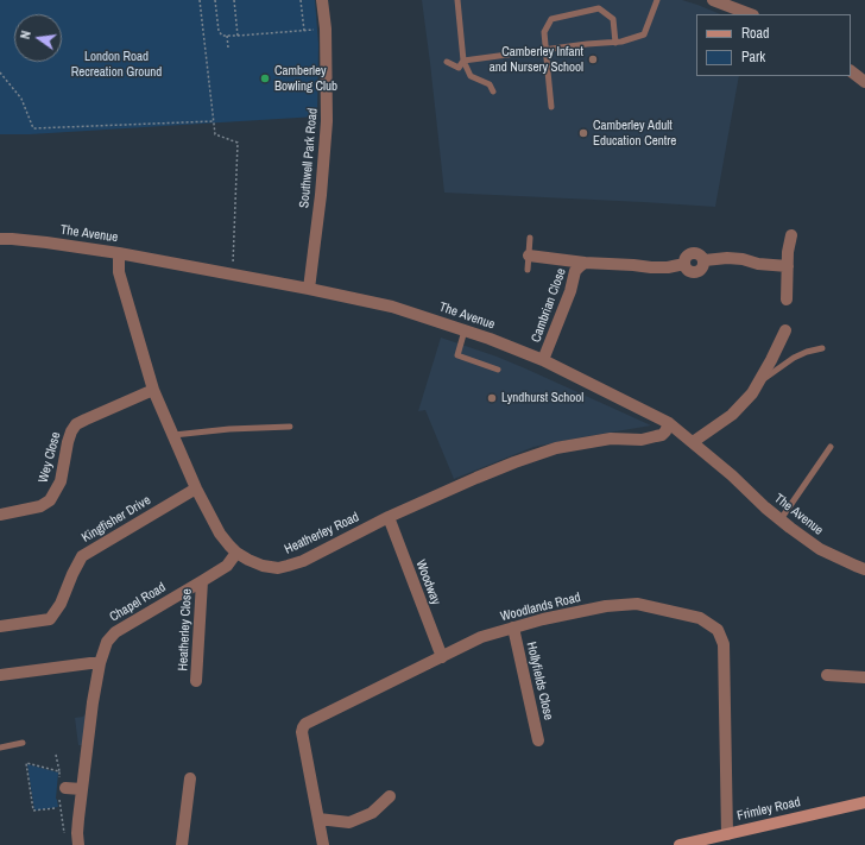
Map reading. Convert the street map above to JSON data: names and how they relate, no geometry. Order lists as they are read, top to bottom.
{
  "streets": {
    "main road": ["Frimley Road"],
    "street": [
      "Southwell Park Road",
      "The Avenue",
      "Cambrian Close",
      "Wey Close",
      "Kingfisher Drive",
      "Heatherley Road",
      "Woodway",
      "Chapel Road",
      "Woodlands Road",
      "Heatherley Close",
      "Hollyfields Close"
    ]
  },
  "crossings": [
    ["Southwell Park Road", "The Avenue"],
    ["The Avenue", "Cambrian Close"],
    ["The Avenue", "Heatherley Road"],
    ["Wey Close", "Heatherley Road"],
    ["Kingfisher Drive", "Heatherley Road"],
    ["Heatherley Road", "Woodway"],
    ["Heatherley Road", "Chapel Road"],
    ["Woodway", "Woodlands Road"],
    ["Chapel Road", "Heatherley Close"],
    ["Woodlands Road", "Hollyfields Close"],
    ["Woodlands Road", "Frimley Road"]
  ],
  "parks": ["London Road Recreation Ground"],
  "places": [
    "Camberley Infant and Nursery School",
    "Camberley Bowling Club",
    "Camberley Adult Education Centre",
    "Lyndhurst School"
  ],
  "legend": ["Road", "Park"],
  "north": "left"
}
